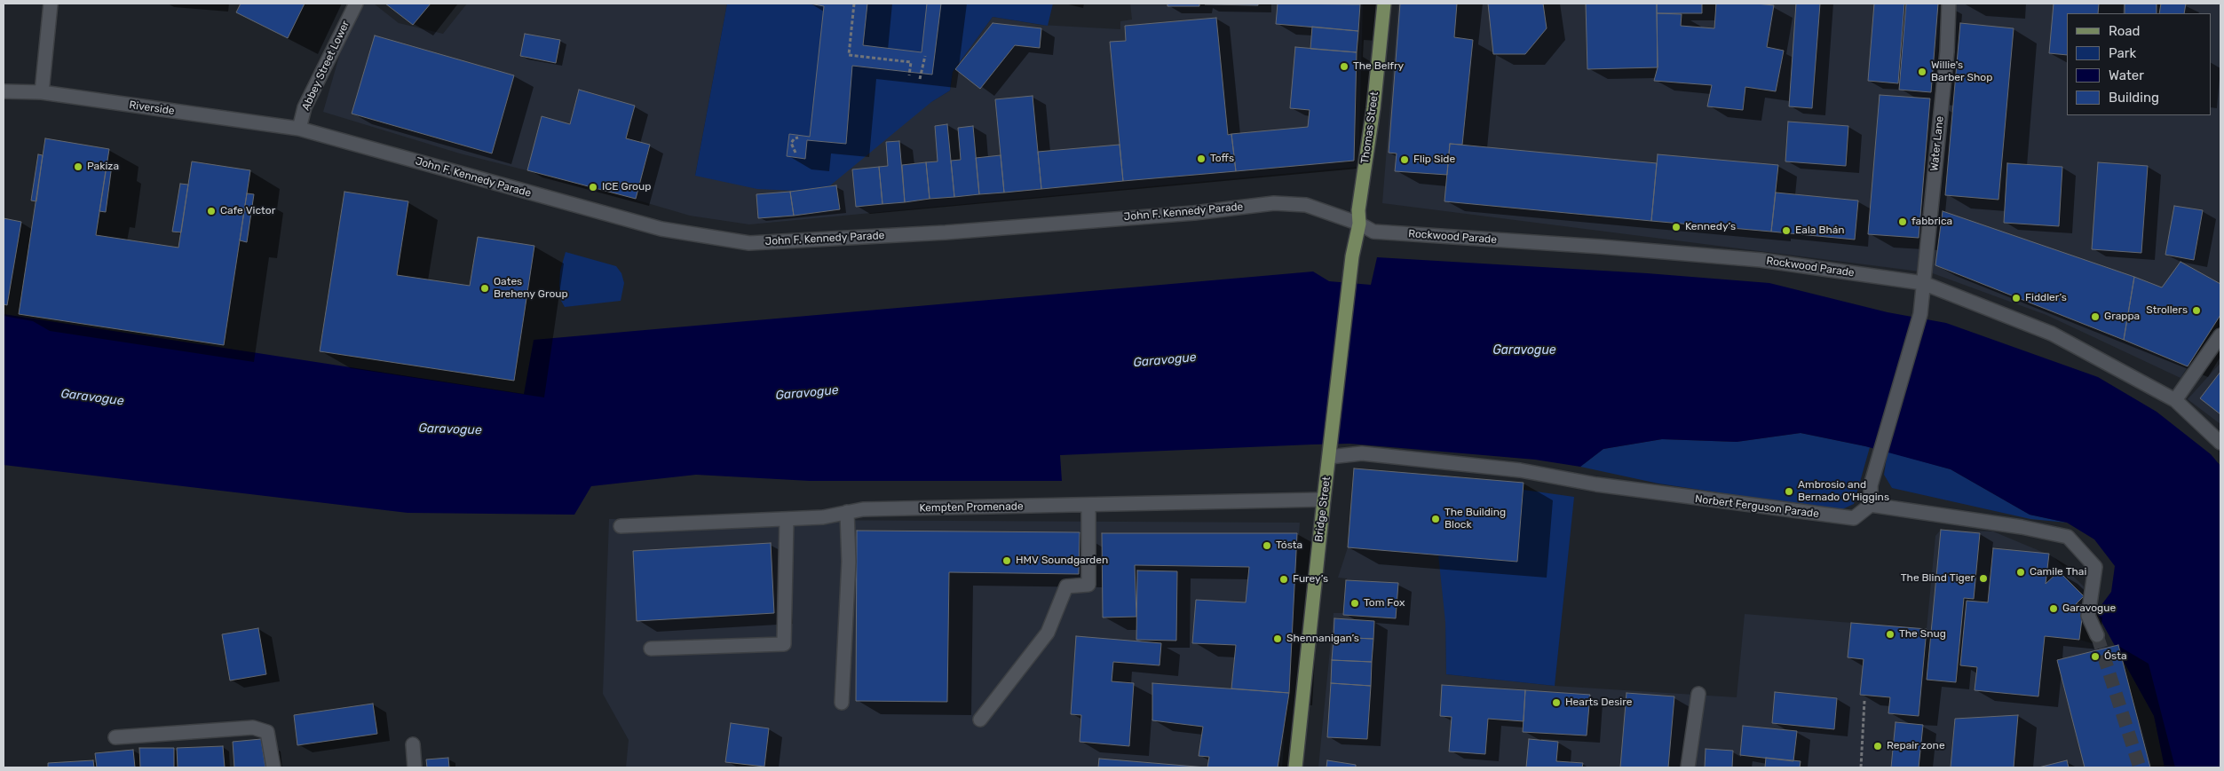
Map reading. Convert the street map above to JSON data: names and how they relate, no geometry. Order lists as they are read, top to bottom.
{
  "streets": {
    "main road": ["Thomas Street", "Bridge Street"],
    "street": [
      "Abbey Street Lower",
      "Riverside",
      "Water Lane",
      "John F. Kennedy Parade",
      "Rockwood Parade",
      "Norbert Ferguson Parade",
      "Kempten Promenade"
    ]
  },
  "crossings": [
    ["Abbey Street Lower", "Riverside"],
    ["Abbey Street Lower", "John F. Kennedy Parade"],
    ["Riverside", "John F. Kennedy Parade"],
    ["Thomas Street", "John F. Kennedy Parade"],
    ["Thomas Street", "Rockwood Parade"],
    ["Thomas Street", "Bridge Street"],
    ["Water Lane", "Rockwood Parade"],
    ["Water Lane", "Norbert Ferguson Parade"],
    ["John F. Kennedy Parade", "Rockwood Parade"],
    ["Norbert Ferguson Parade", "Bridge Street"],
    ["Kempten Promenade", "Bridge Street"]
  ],
  "water": ["Garavogue"],
  "places": [
    "The Belfry",
    "Willie's Barber Shop",
    "Toffs",
    "Flip Side",
    "Pakiza",
    "ICE Group",
    "Cafe Victor",
    "fabbrica",
    "Kennedy’s",
    "Eala Bhán",
    "Oates Breheny Group",
    "Fiddler’s",
    "Strollers",
    "Grappa",
    "Ambrosio and Bernado O'Higgins",
    "The Building Block",
    "Tósta",
    "HMV Soundgarden",
    "Camile Thai",
    "The Blind Tiger",
    "Furey’s",
    "Tom Fox",
    "Garavogue",
    "The Snug",
    "Shennanigan’s",
    "Ósta",
    "Hearts Desire",
    "Repair zone"
  ],
  "legend": [
    "Road",
    "Park",
    "Water",
    "Building"
  ]
}
